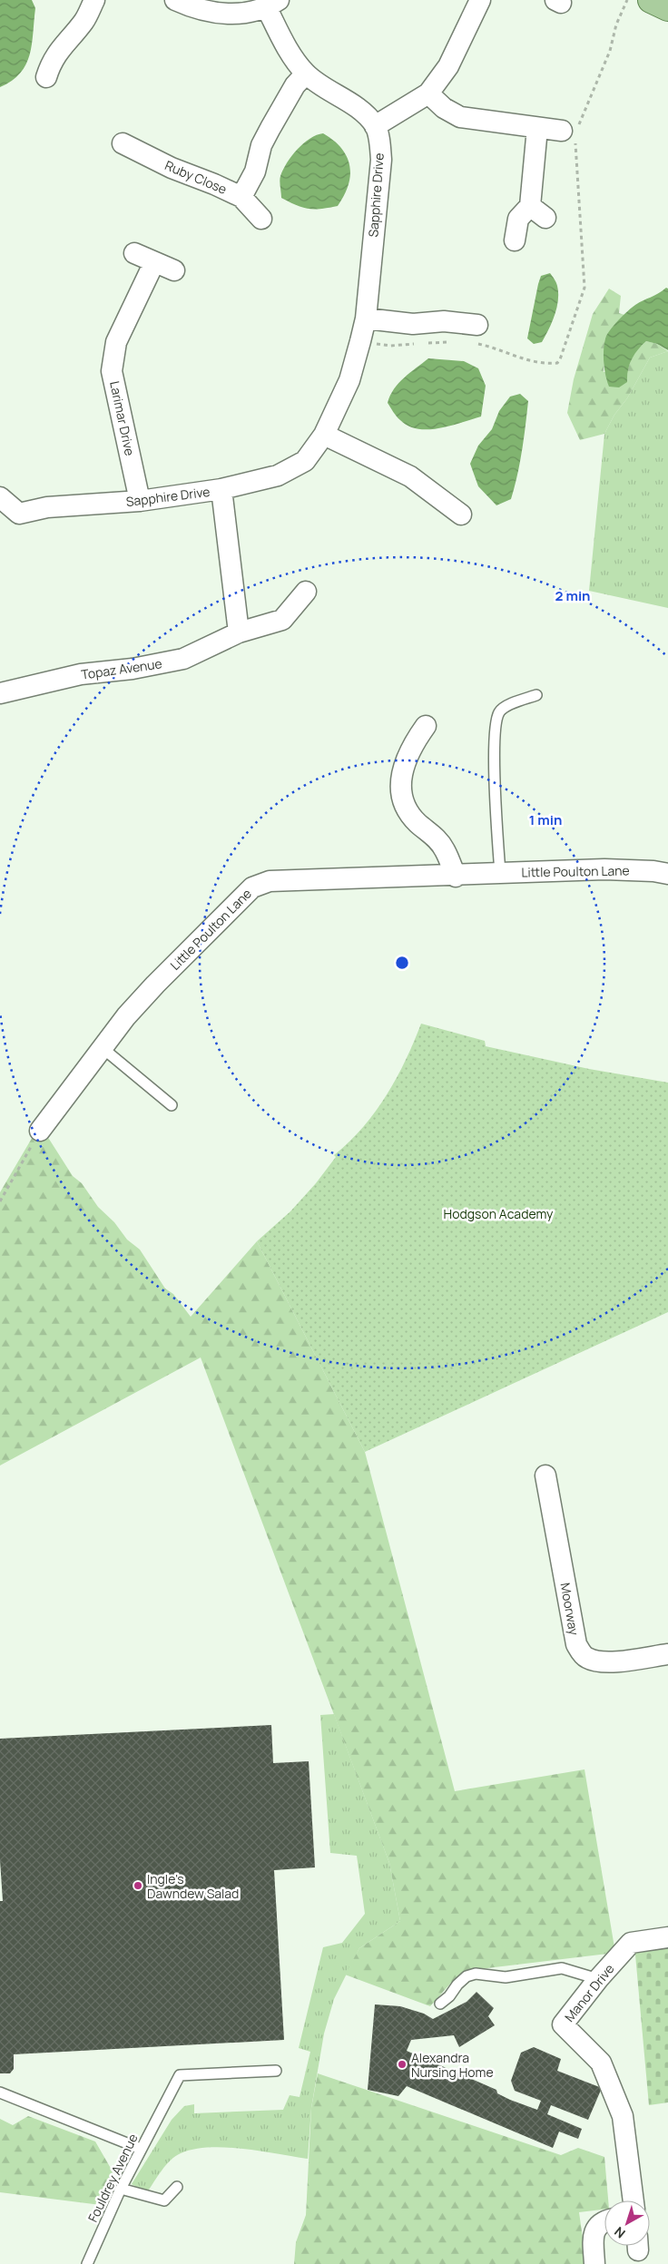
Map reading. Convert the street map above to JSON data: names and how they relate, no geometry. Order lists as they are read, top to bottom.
{
  "streets": {
    "street": [
      "Ruby Close",
      "Sapphire Drive",
      "Larimar Drive",
      "Topaz Avenue",
      "Little Poulton Lane",
      "Moorway",
      "Manor Drive"
    ],
    "lane": ["Fouldrey Avenue"]
  },
  "crossings": [
    ["Sapphire Drive", "Larimar Drive"]
  ],
  "parks": ["Hodgson Academy"],
  "places": ["Ingle's Dawndew Salad", "Alexandra Nursing Home"],
  "north": "bottom left",
  "rings": ["2 min", "1 min"]
}
